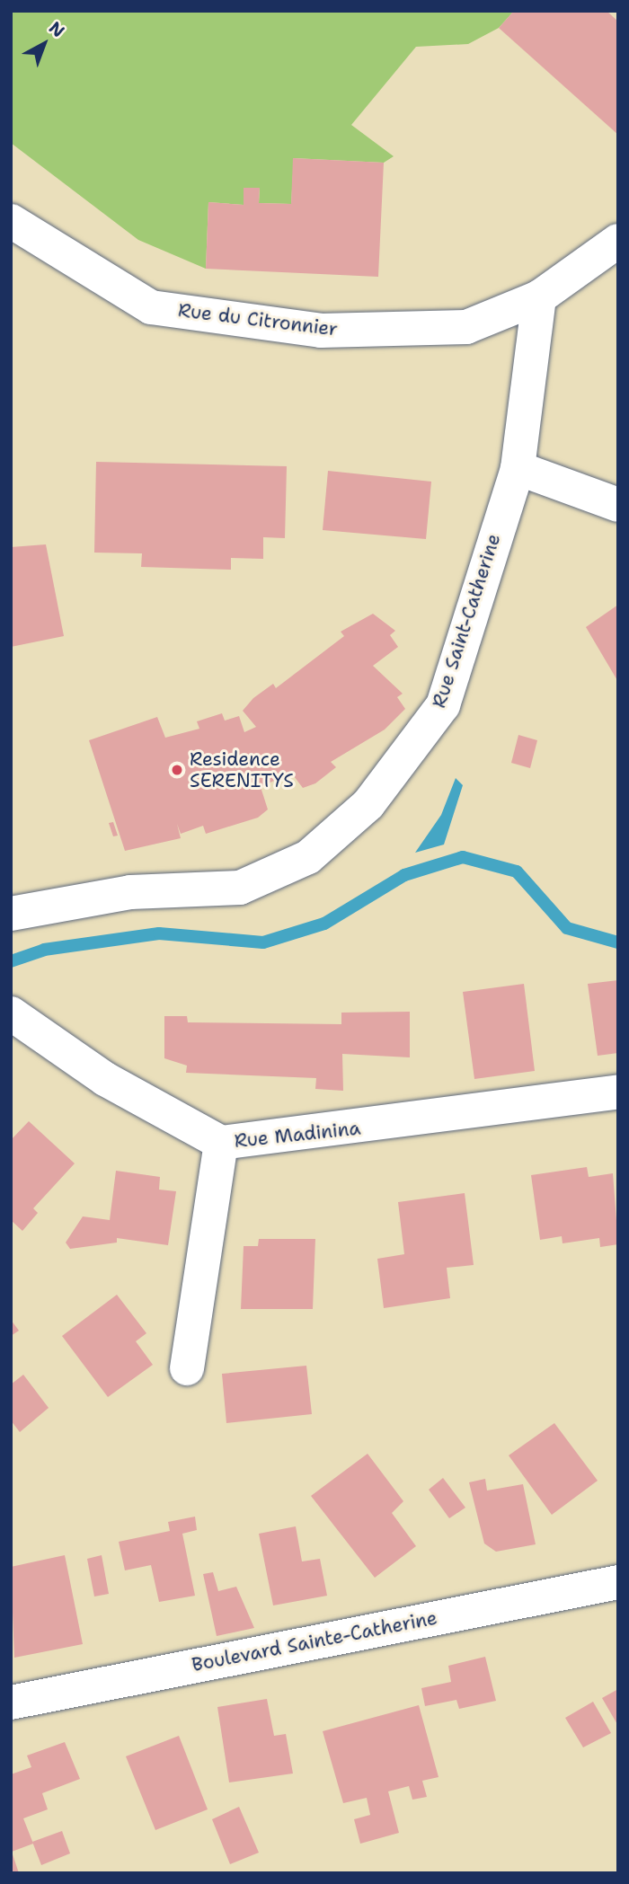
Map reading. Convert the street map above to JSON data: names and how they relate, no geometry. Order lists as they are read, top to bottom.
{
  "streets": {
    "street": [
      "Rue du Citronnier",
      "Rue Saint-Catherine",
      "Rue Madinina",
      "Boulevard Sainte-Catherine"
    ]
  },
  "crossings": [
    ["Rue du Citronnier", "Rue Saint-Catherine"]
  ],
  "places": ["Residence SERENITYS"],
  "north": "top right"
}
